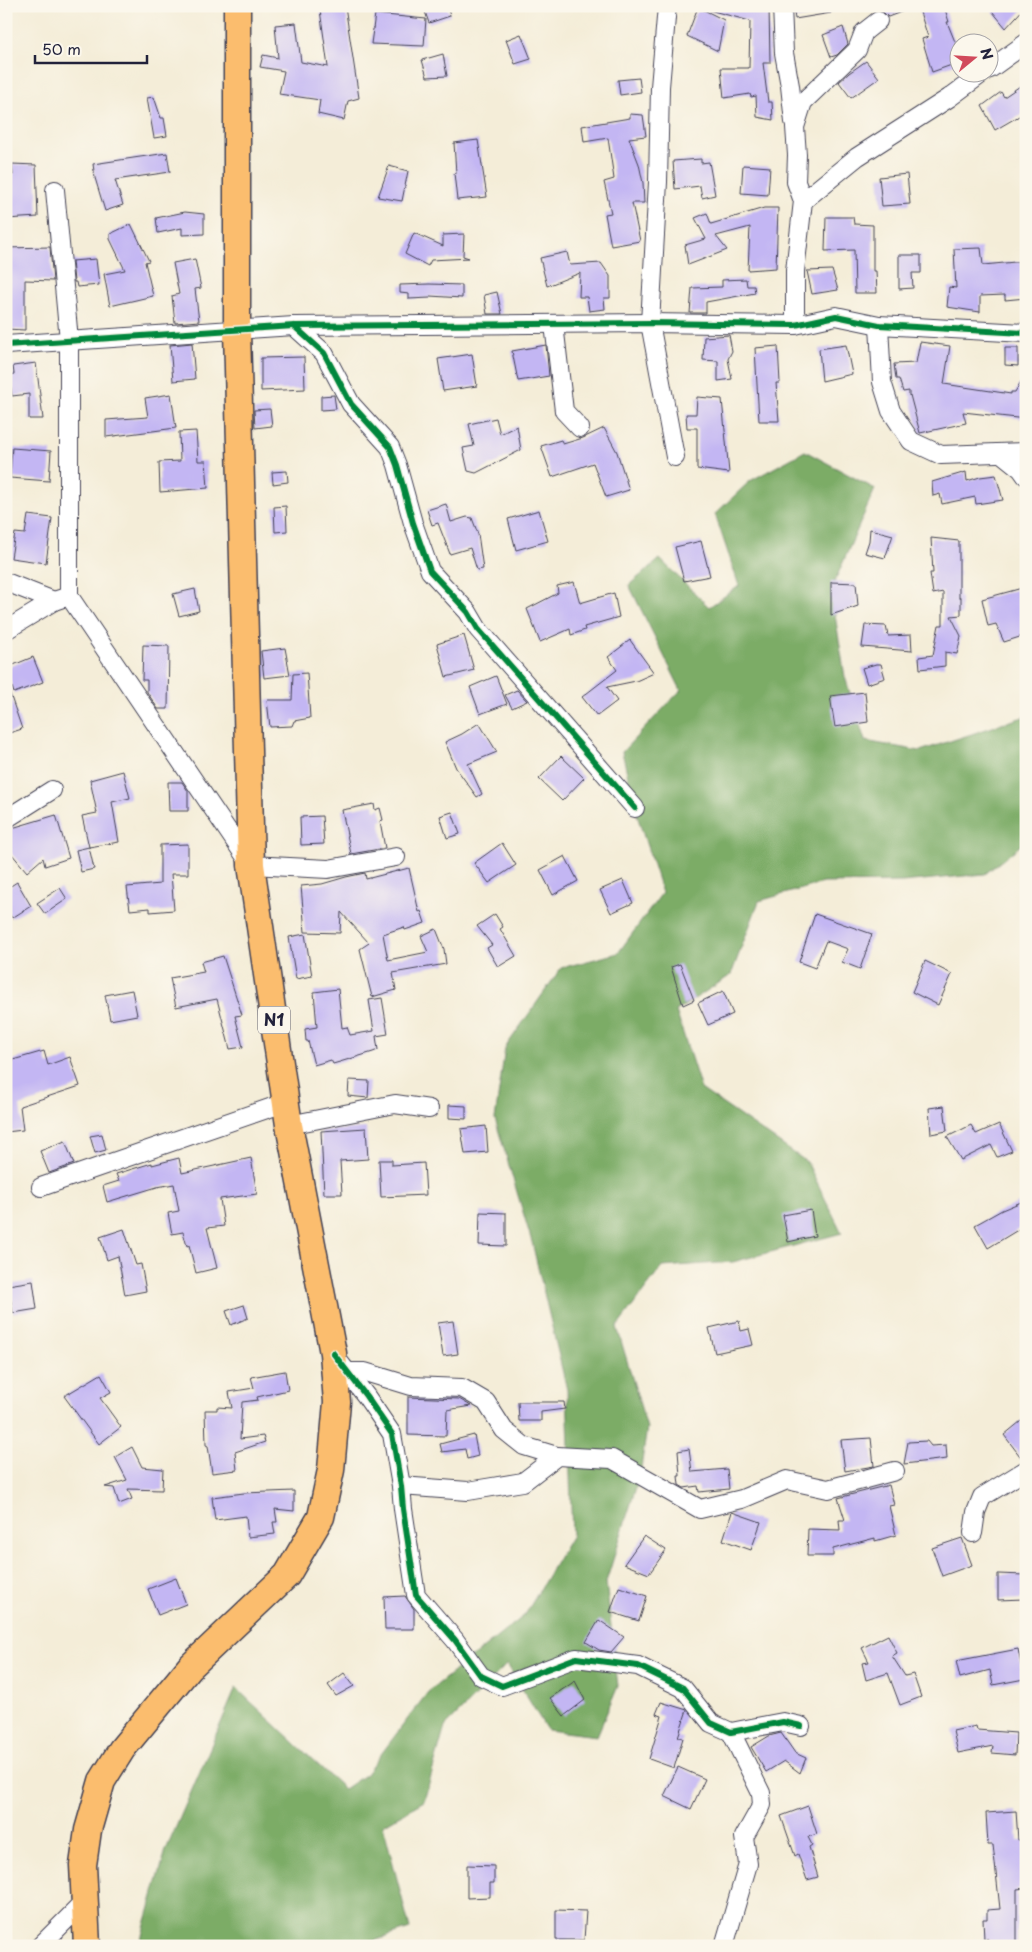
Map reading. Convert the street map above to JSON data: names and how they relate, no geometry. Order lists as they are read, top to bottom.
{
  "streets": {
    "highway": ["N1"]
  },
  "scale_bar": "50 m",
  "north": "right"
}
